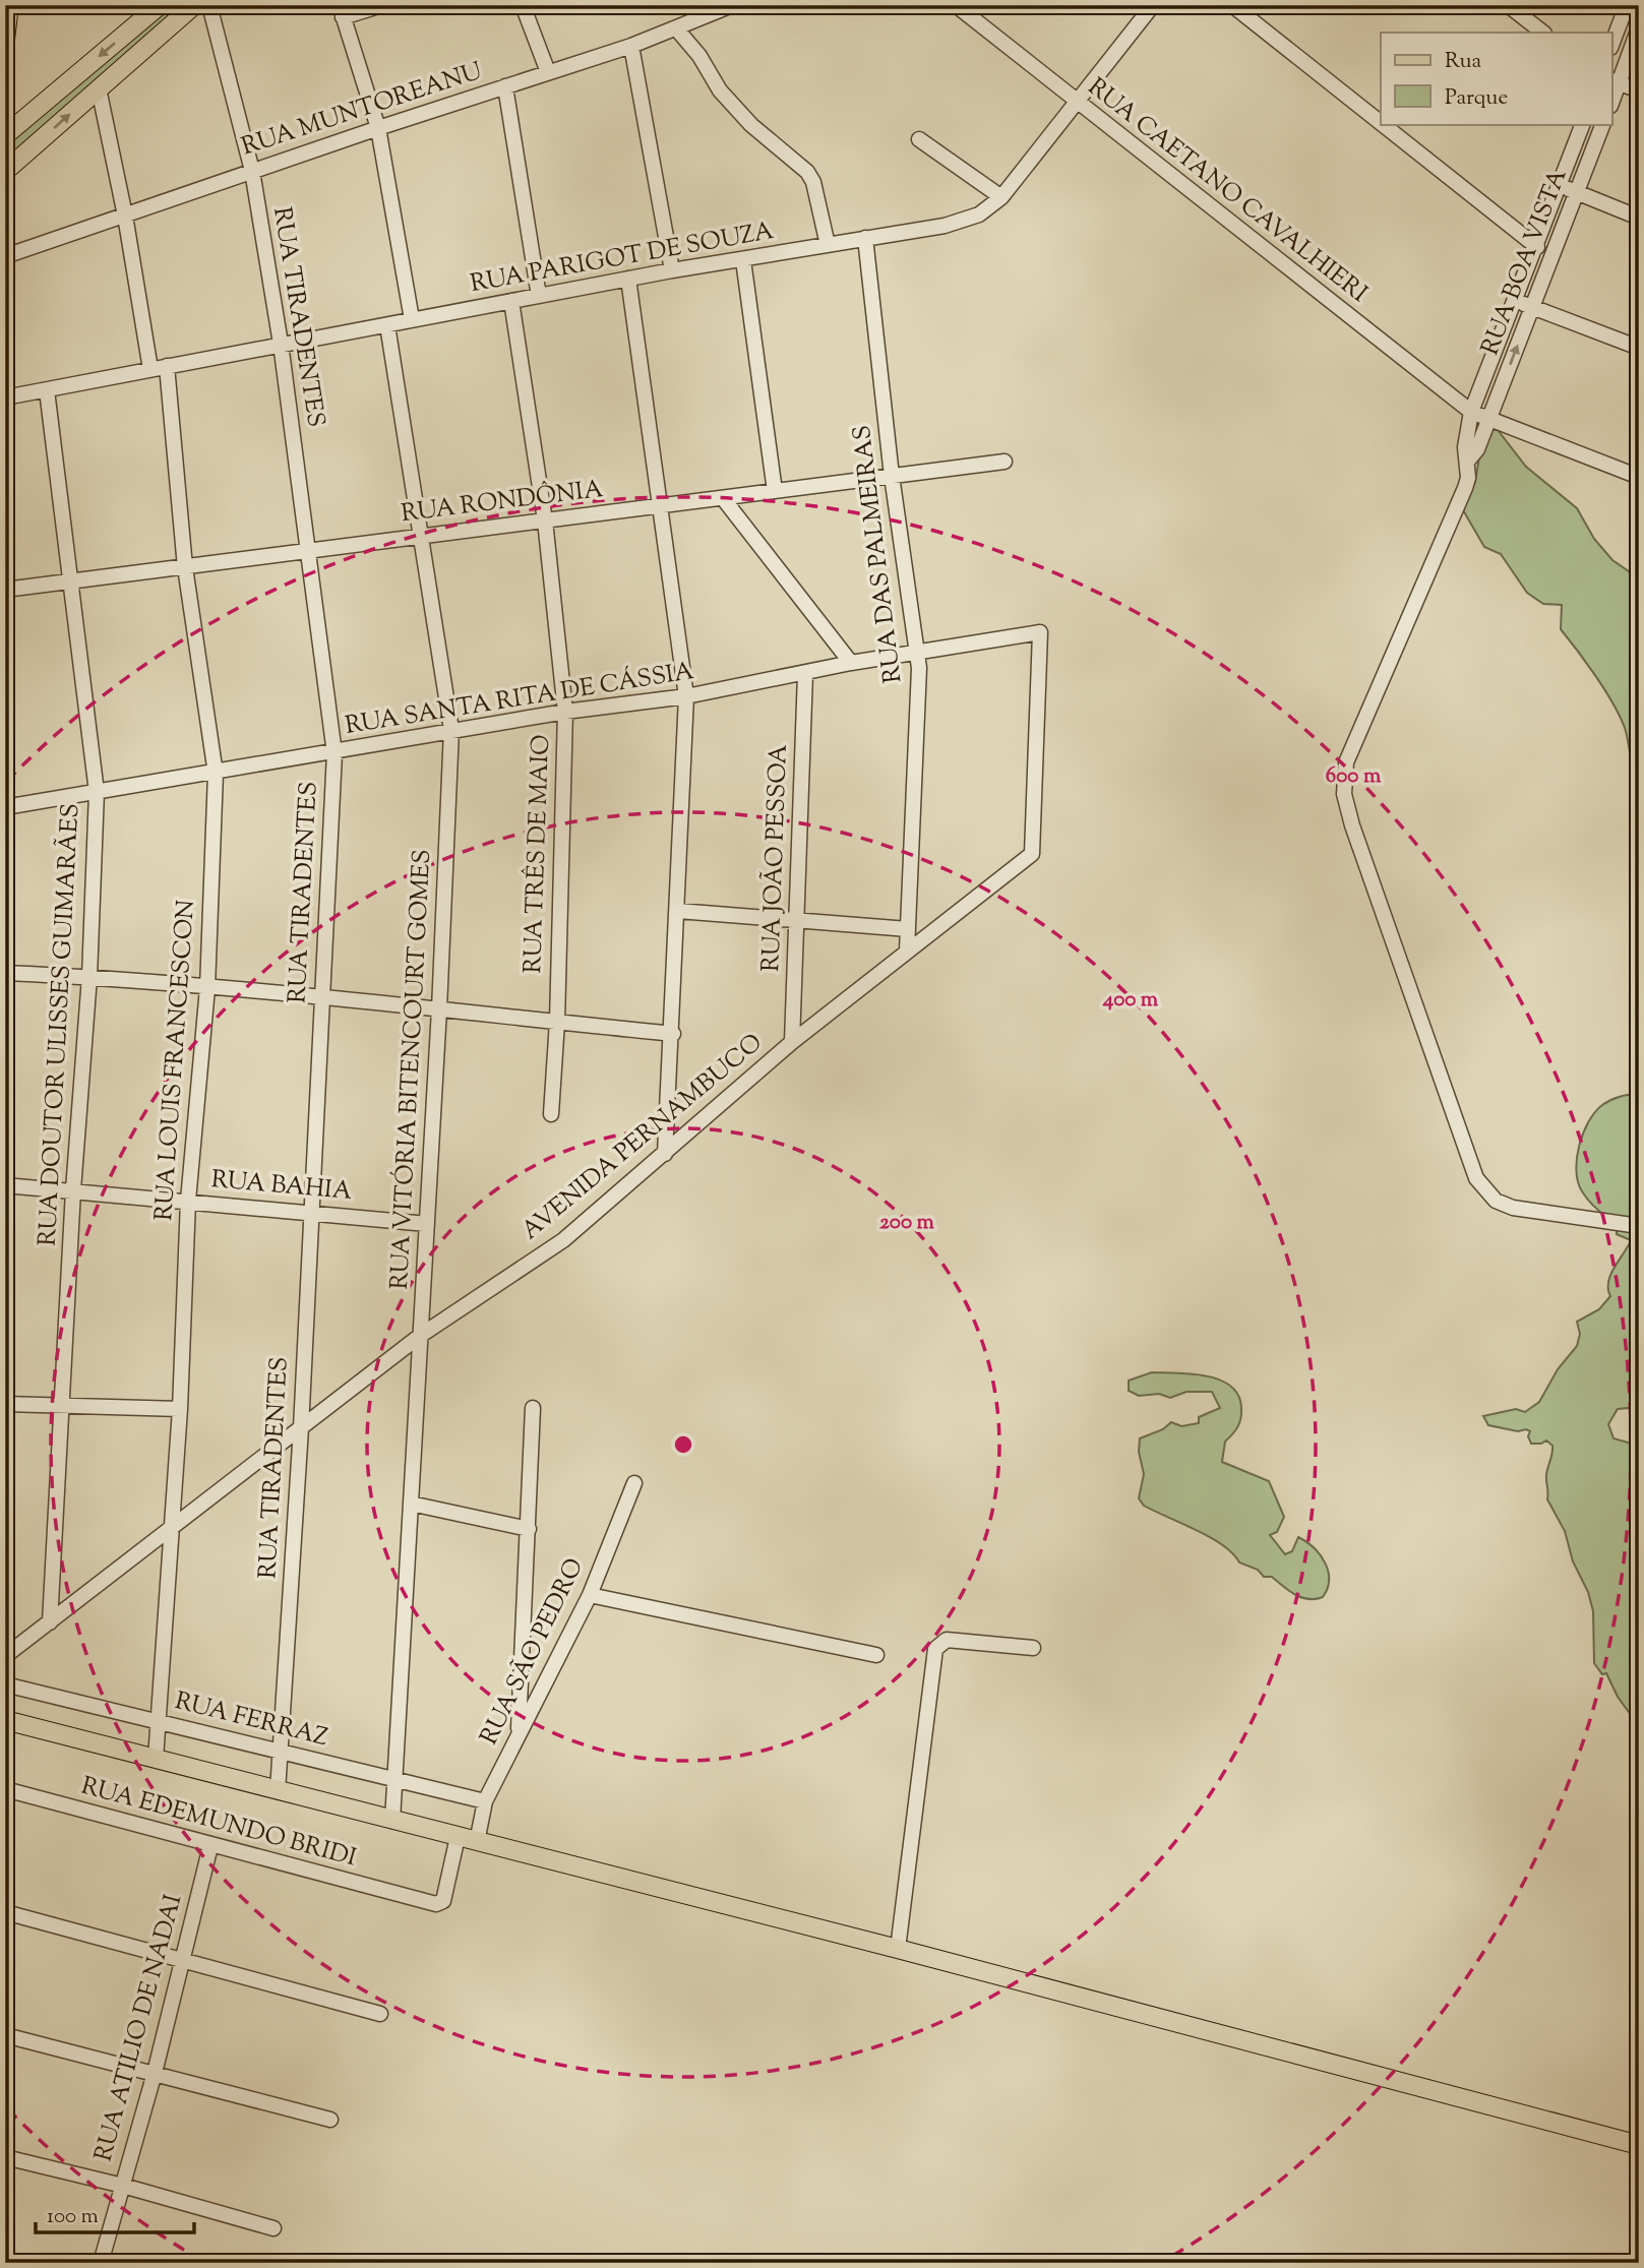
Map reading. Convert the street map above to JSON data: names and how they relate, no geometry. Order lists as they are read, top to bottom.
{
  "streets": {
    "street": [
      "RUA MUNTOREANU",
      "RUA CAETANO CAVALHIERI",
      "RUA PARIGOT DE SOUZA",
      "RUA BOA VISTA",
      "RUA TIRADENTES",
      "RUA RONDÔNIA",
      "RUA DAS PALMEIRAS",
      "RUA SANTA RITA DE CÁSSIA",
      "RUA TRÊS DE MAIO",
      "RUA JOÃO PESSOA",
      "RUA DOUTOR ULISSES GUIMARÃES",
      "RUA LOUIS FRANCESCON",
      "RUA VITÓRIA BITENCOURT GOMES",
      "AVENIDA PERNAMBUCO",
      "RUA BAHIA",
      "RUA SÃO PEDRO",
      "RUA FERRAZ",
      "RUA EDEMUNDO BRIDI",
      "RUA ATILIO DE NADAI"
    ]
  },
  "crossings": [
    ["RUA MUNTOREANU", "RUA TIRADENTES"],
    ["RUA CAETANO CAVALHIERI", "RUA PARIGOT DE SOUZA"],
    ["RUA CAETANO CAVALHIERI", "RUA BOA VISTA"],
    ["RUA PARIGOT DE SOUZA", "RUA TIRADENTES"],
    ["RUA PARIGOT DE SOUZA", "RUA DAS PALMEIRAS"],
    ["RUA PARIGOT DE SOUZA", "RUA TRÊS DE MAIO"],
    ["RUA PARIGOT DE SOUZA", "RUA DOUTOR ULISSES GUIMARÃES"],
    ["RUA PARIGOT DE SOUZA", "RUA LOUIS FRANCESCON"],
    ["RUA PARIGOT DE SOUZA", "RUA VITÓRIA BITENCOURT GOMES"],
    ["RUA TIRADENTES", "RUA RONDÔNIA"],
    ["RUA TIRADENTES", "RUA SANTA RITA DE CÁSSIA"],
    ["RUA TIRADENTES", "AVENIDA PERNAMBUCO"],
    ["RUA TIRADENTES", "RUA BAHIA"],
    ["RUA TIRADENTES", "RUA FERRAZ"],
    ["RUA RONDÔNIA", "RUA DAS PALMEIRAS"],
    ["RUA RONDÔNIA", "RUA TRÊS DE MAIO"],
    ["RUA RONDÔNIA", "RUA DOUTOR ULISSES GUIMARÃES"],
    ["RUA RONDÔNIA", "RUA LOUIS FRANCESCON"],
    ["RUA RONDÔNIA", "RUA VITÓRIA BITENCOURT GOMES"],
    ["RUA DAS PALMEIRAS", "RUA SANTA RITA DE CÁSSIA"],
    ["RUA DAS PALMEIRAS", "AVENIDA PERNAMBUCO"],
    ["RUA SANTA RITA DE CÁSSIA", "RUA TRÊS DE MAIO"],
    ["RUA SANTA RITA DE CÁSSIA", "RUA JOÃO PESSOA"],
    ["RUA SANTA RITA DE CÁSSIA", "RUA DOUTOR ULISSES GUIMARÃES"],
    ["RUA SANTA RITA DE CÁSSIA", "RUA LOUIS FRANCESCON"],
    ["RUA SANTA RITA DE CÁSSIA", "RUA VITÓRIA BITENCOURT GOMES"],
    ["RUA SANTA RITA DE CÁSSIA", "AVENIDA PERNAMBUCO"],
    ["RUA JOÃO PESSOA", "AVENIDA PERNAMBUCO"],
    ["RUA DOUTOR ULISSES GUIMARÃES", "AVENIDA PERNAMBUCO"],
    ["RUA DOUTOR ULISSES GUIMARÃES", "RUA BAHIA"],
    ["RUA LOUIS FRANCESCON", "AVENIDA PERNAMBUCO"],
    ["RUA LOUIS FRANCESCON", "RUA BAHIA"],
    ["RUA LOUIS FRANCESCON", "RUA FERRAZ"],
    ["RUA VITÓRIA BITENCOURT GOMES", "AVENIDA PERNAMBUCO"],
    ["RUA VITÓRIA BITENCOURT GOMES", "RUA BAHIA"],
    ["RUA VITÓRIA BITENCOURT GOMES", "RUA FERRAZ"],
    ["RUA SÃO PEDRO", "RUA FERRAZ"],
    ["RUA EDEMUNDO BRIDI", "RUA ATILIO DE NADAI"]
  ],
  "legend": ["Rua", "Parque"],
  "scale_bar": "100 m",
  "rings": ["600 m", "400 m", "200 m"]
}
